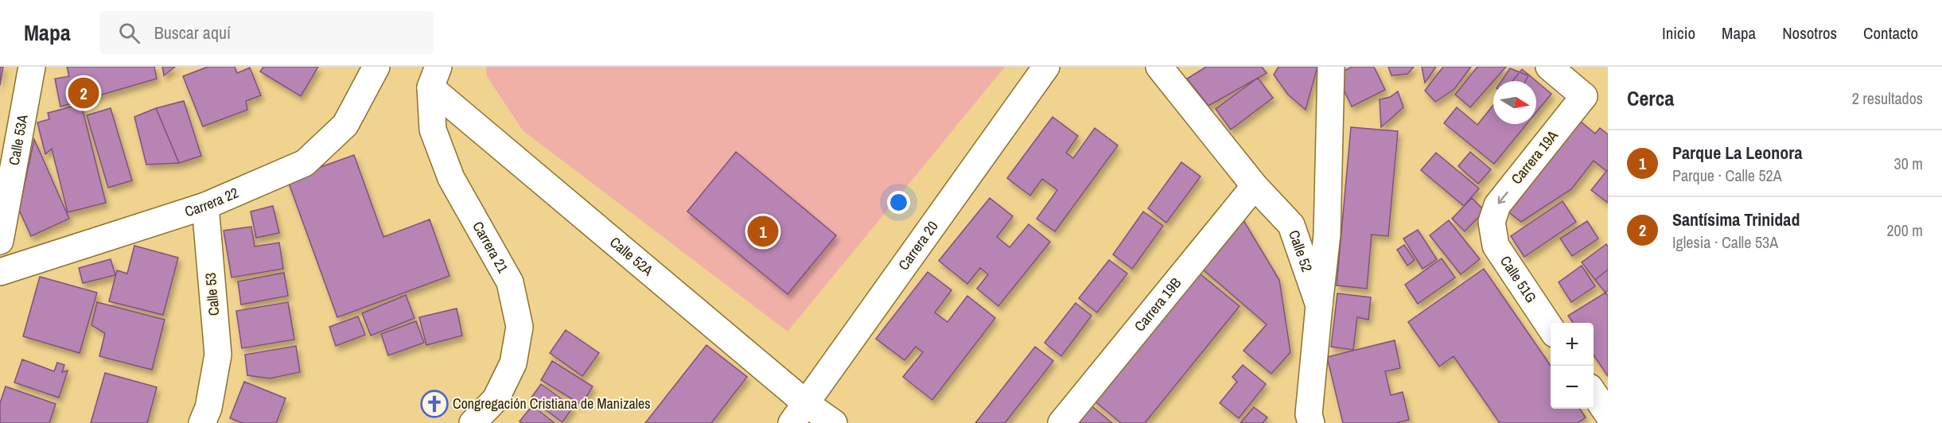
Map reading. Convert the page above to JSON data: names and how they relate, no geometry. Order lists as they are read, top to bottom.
{
  "streets": {
    "street": [
      "Calle 53A",
      "Carrera 19A",
      "Carrera 22",
      "Carrera 20",
      "Carrera 21",
      "Calle 52",
      "Calle 52A",
      "Calle 51G",
      "Calle 53",
      "Carrera 19B"
    ]
  },
  "crossings": [
    ["Carrera 19A", "Calle 51G"],
    ["Carrera 22", "Calle 53"],
    ["Carrera 20", "Calle 52A"],
    ["Carrera 21", "Calle 52A"],
    ["Calle 52", "Carrera 19B"]
  ],
  "places": {
    "church": ["Congregación Cristiana de Manizales"]
  },
  "north": "right",
  "page": {
    "header": "Mapa",
    "search": "Buscar aquí",
    "nav": [
      "Inicio",
      "Mapa",
      "Nosotros",
      "Contacto"
    ],
    "heading": ["Cerca", "2 resultados"],
    "pins": ["2", "1"],
    "list": [
      {
        "mark": "1",
        "name": "Parque La Leonora",
        "note": "Parque · Calle 52A",
        "value": "30 m"
      },
      {
        "mark": "2",
        "name": "Santísima Trinidad",
        "note": "Iglesia · Calle 53A",
        "value": "200 m"
      }
    ],
    "map_buttons": ["+", "−"]
  }
}
